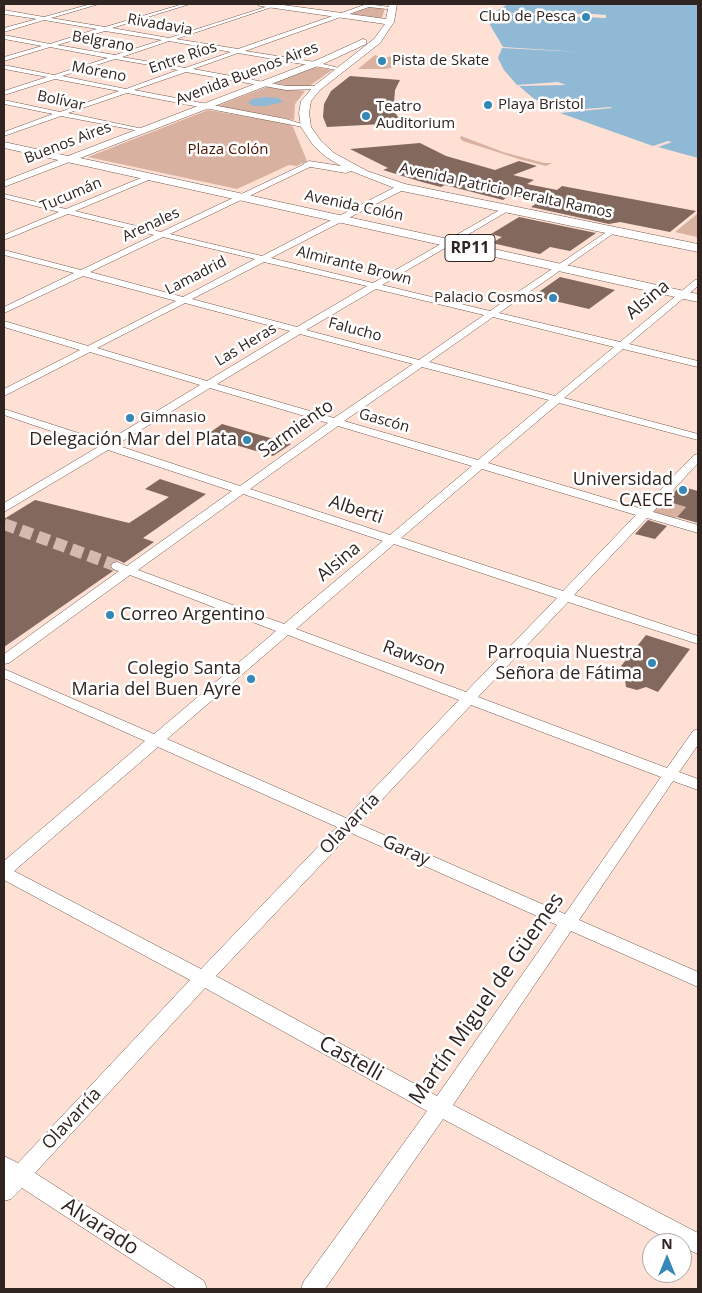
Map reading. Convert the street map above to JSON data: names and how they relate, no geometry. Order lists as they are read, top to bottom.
{
  "streets": {
    "main road": [
      "Avenida Buenos Aires",
      "Buenos Aires",
      "Avenida Patricio Peralta Ramos",
      "Avenida Colón",
      "RP11"
    ],
    "street": [
      "Rivadavia",
      "Belgrano",
      "Entre Ríos",
      "Moreno",
      "Bolívar",
      "Tucumán",
      "Arenales",
      "Almirante Brown",
      "Lamadrid",
      "Alsina",
      "Falucho",
      "Las Heras",
      "Gascón",
      "Sarmiento",
      "Alberti",
      "Rawson",
      "Olavarría",
      "Garay",
      "Martín Miguel de Güemes",
      "Castelli",
      "Alvarado"
    ]
  },
  "crossings": [
    ["Rivadavia", "Entre Ríos"],
    ["Rivadavia", "Avenida Buenos Aires"],
    ["Belgrano", "Entre Ríos"],
    ["Belgrano", "Avenida Buenos Aires"],
    ["Entre Ríos", "Moreno"],
    ["Entre Ríos", "Bolívar"],
    ["Moreno", "Avenida Buenos Aires"],
    ["Moreno", "Avenida Patricio Peralta Ramos"],
    ["Avenida Buenos Aires", "Bolívar"],
    ["Avenida Buenos Aires", "Buenos Aires"],
    ["Bolívar", "Buenos Aires"],
    ["Buenos Aires", "Avenida Colón"],
    ["Avenida Patricio Peralta Ramos", "Lamadrid"],
    ["Avenida Patricio Peralta Ramos", "Las Heras"],
    ["Avenida Patricio Peralta Ramos", "Sarmiento"],
    ["Tucumán", "Avenida Colón"],
    ["Tucumán", "Almirante Brown"],
    ["Avenida Colón", "Arenales"],
    ["Avenida Colón", "Lamadrid"],
    ["Avenida Colón", "Alsina"],
    ["Avenida Colón", "Las Heras"],
    ["Avenida Colón", "Sarmiento"],
    ["Arenales", "Almirante Brown"],
    ["Arenales", "Falucho"],
    ["Almirante Brown", "Lamadrid"],
    ["Almirante Brown", "Alsina"],
    ["Almirante Brown", "Las Heras"],
    ["Almirante Brown", "Sarmiento"],
    ["Lamadrid", "Falucho"],
    ["Lamadrid", "Gascón"],
    ["Alsina", "Falucho"],
    ["Alsina", "Gascón"],
    ["Alsina", "Alberti"],
    ["Alsina", "Rawson"],
    ["Alsina", "Garay"],
    ["Alsina", "Castelli"],
    ["Falucho", "Las Heras"],
    ["Falucho", "Sarmiento"],
    ["Las Heras", "Gascón"],
    ["Las Heras", "Alberti"],
    ["Gascón", "Sarmiento"],
    ["Gascón", "Olavarría"],
    ["Sarmiento", "Alberti"],
    ["Sarmiento", "Rawson"],
    ["Alberti", "Olavarría"],
    ["Rawson", "Olavarría"],
    ["Rawson", "Martín Miguel de Güemes"],
    ["Olavarría", "Garay"],
    ["Olavarría", "Castelli"],
    ["Olavarría", "Alvarado"],
    ["Garay", "Martín Miguel de Güemes"],
    ["Martín Miguel de Güemes", "Castelli"]
  ],
  "parks": ["Plaza Colón"],
  "places": [
    "Club de Pesca",
    "Pista de Skate",
    "Playa Bristol",
    "Teatro Auditorium",
    "Palacio Cosmos",
    "Gimnasio",
    "Delegación Mar del Plata",
    "Universidad CAECE",
    "Correo Argentino",
    "Parroquia Nuestra Señora de Fátima",
    "Colegio Santa Maria del Buen Ayre"
  ],
  "north": "top"
}
